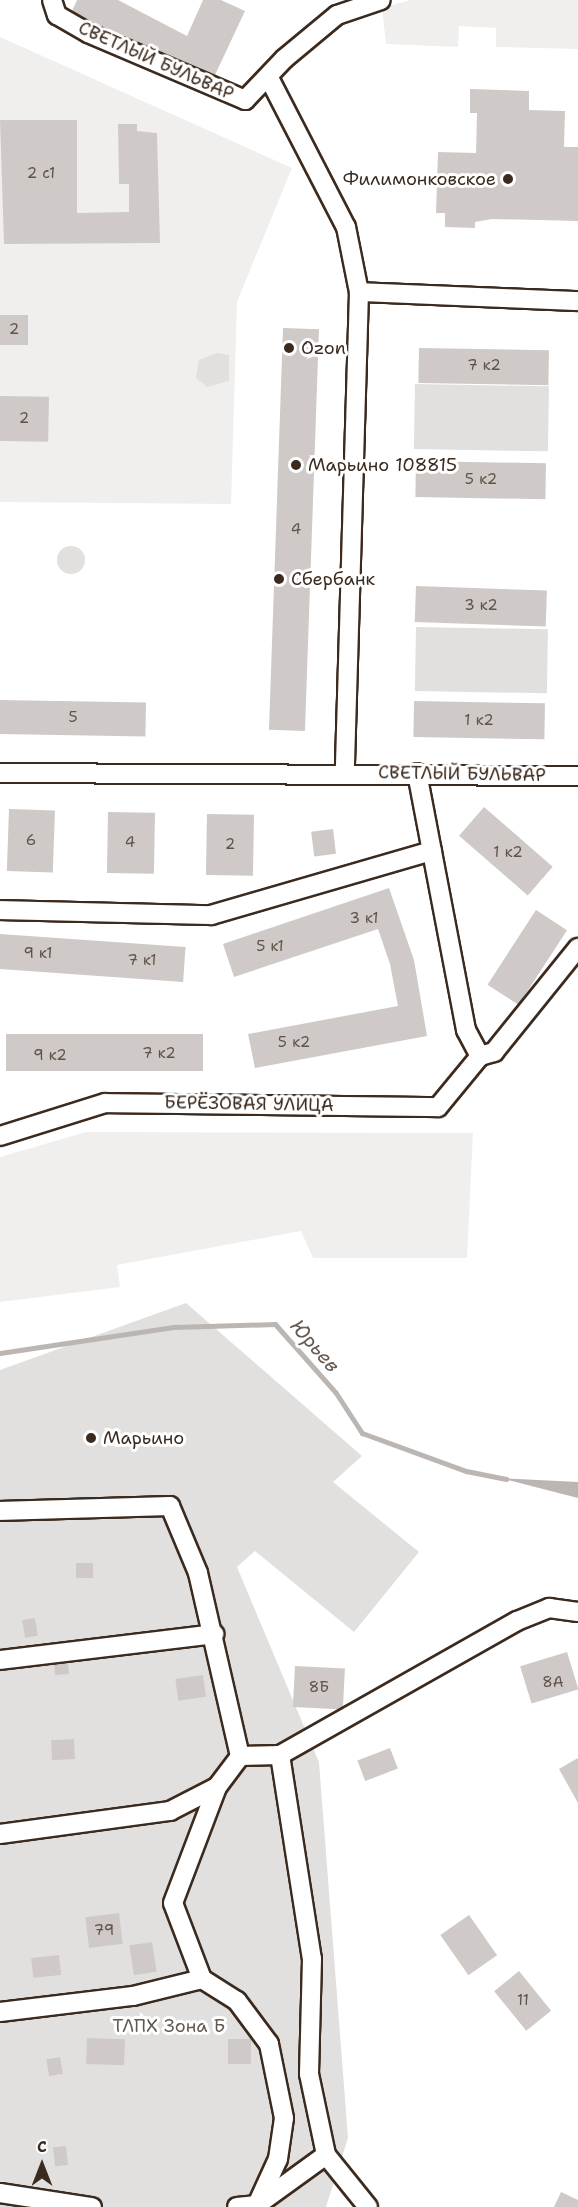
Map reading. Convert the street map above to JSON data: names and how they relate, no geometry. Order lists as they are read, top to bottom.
{
  "streets": {
    "street": ["СВЕТЛЫЙ БУЛЬВАР", "БЕРЁЗОВАЯ УЛИЦА"]
  },
  "water": ["Юрьев"],
  "parks": ["ТЛПХ Зона Б"],
  "places": [
    "Филимонковское",
    "Ozon",
    "Марьино 108815",
    "Сбербанк",
    "Марьино"
  ],
  "house_numbers": [
    "2 с1",
    "2",
    "7 к2",
    "2",
    "5 к2",
    "4",
    "3 к2",
    "5",
    "1 к2",
    "6",
    "4",
    "2",
    "1 к2",
    "3 к1",
    "5 к1",
    "9 к1",
    "7 к1",
    "5 к2",
    "7 к2",
    "9 к2",
    "8А",
    "8Б",
    "79",
    "11"
  ],
  "north": "top"
}
